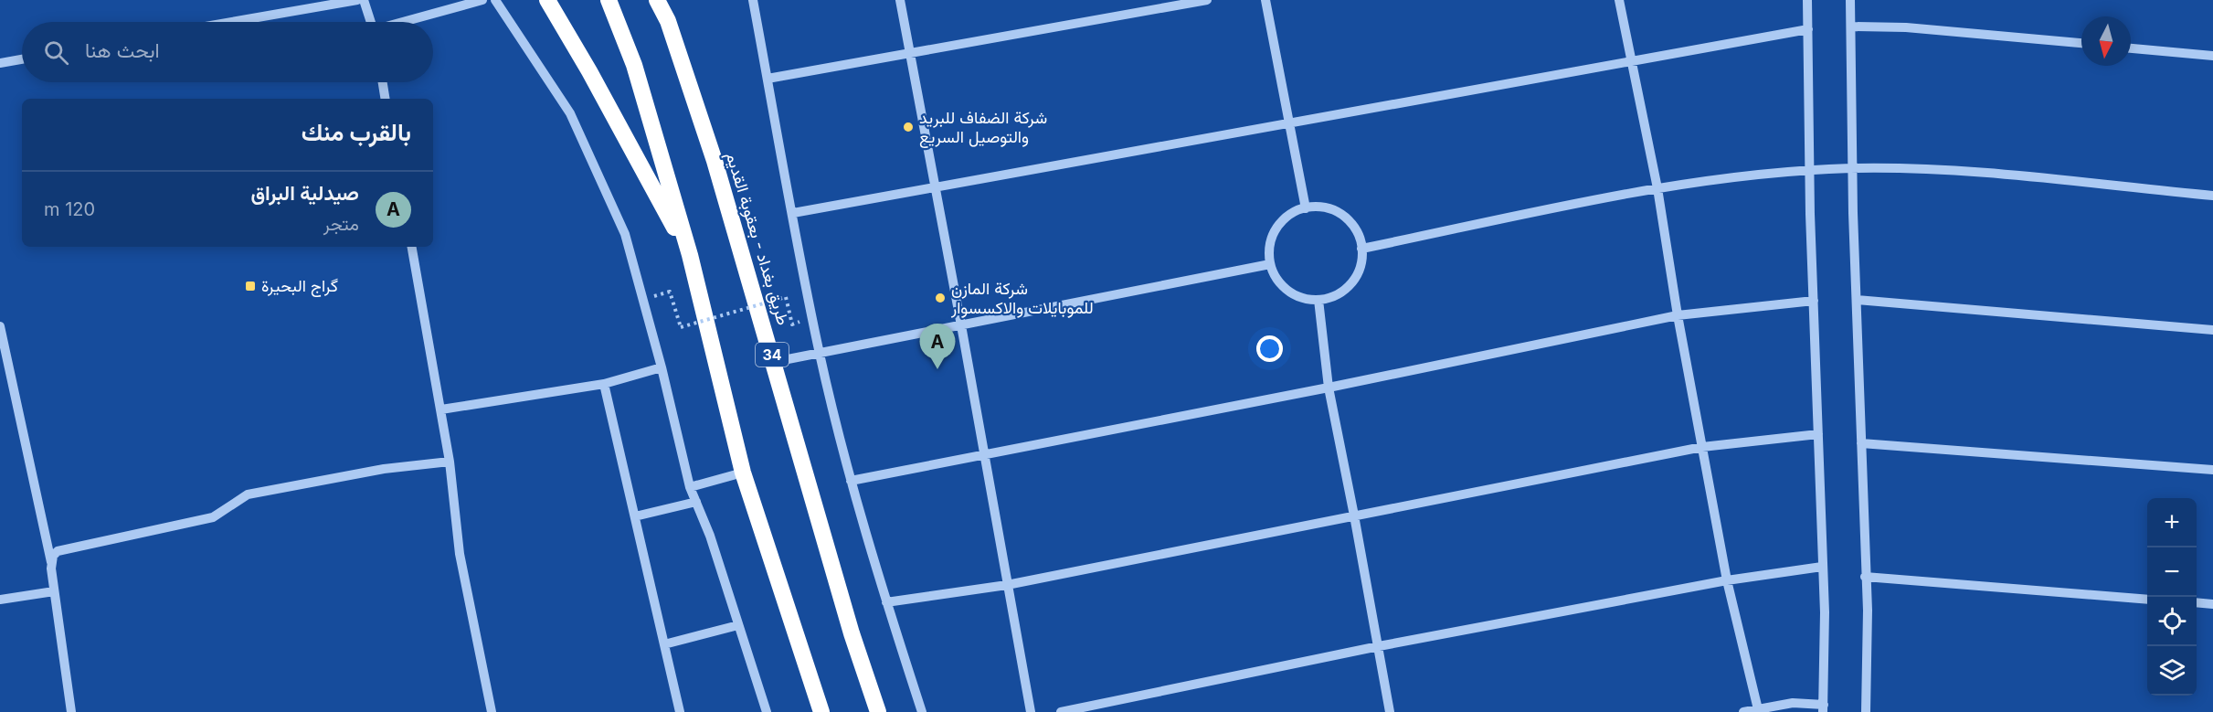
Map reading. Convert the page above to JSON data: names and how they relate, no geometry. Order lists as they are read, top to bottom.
{
  "streets": {
    "highway": ["طريق بغداد - بعقوبة القديم", "34"]
  },
  "places": {
    "other": ["شركة الضفاف للبريد والتوصيل السريع", "شركة المازن للموبايلات والاكسسوار"],
    "transit": ["گراج البحيرة"]
  },
  "north": "bottom",
  "page": {
    "search": "ابحث هنا",
    "heading": "بالقرب منك",
    "list": [
      {
        "mark": "A",
        "name": "صيدلية البراق",
        "note": "متجر",
        "value": "120 m"
      }
    ],
    "pins": "A",
    "map_buttons": ["+", "−"]
  }
}
